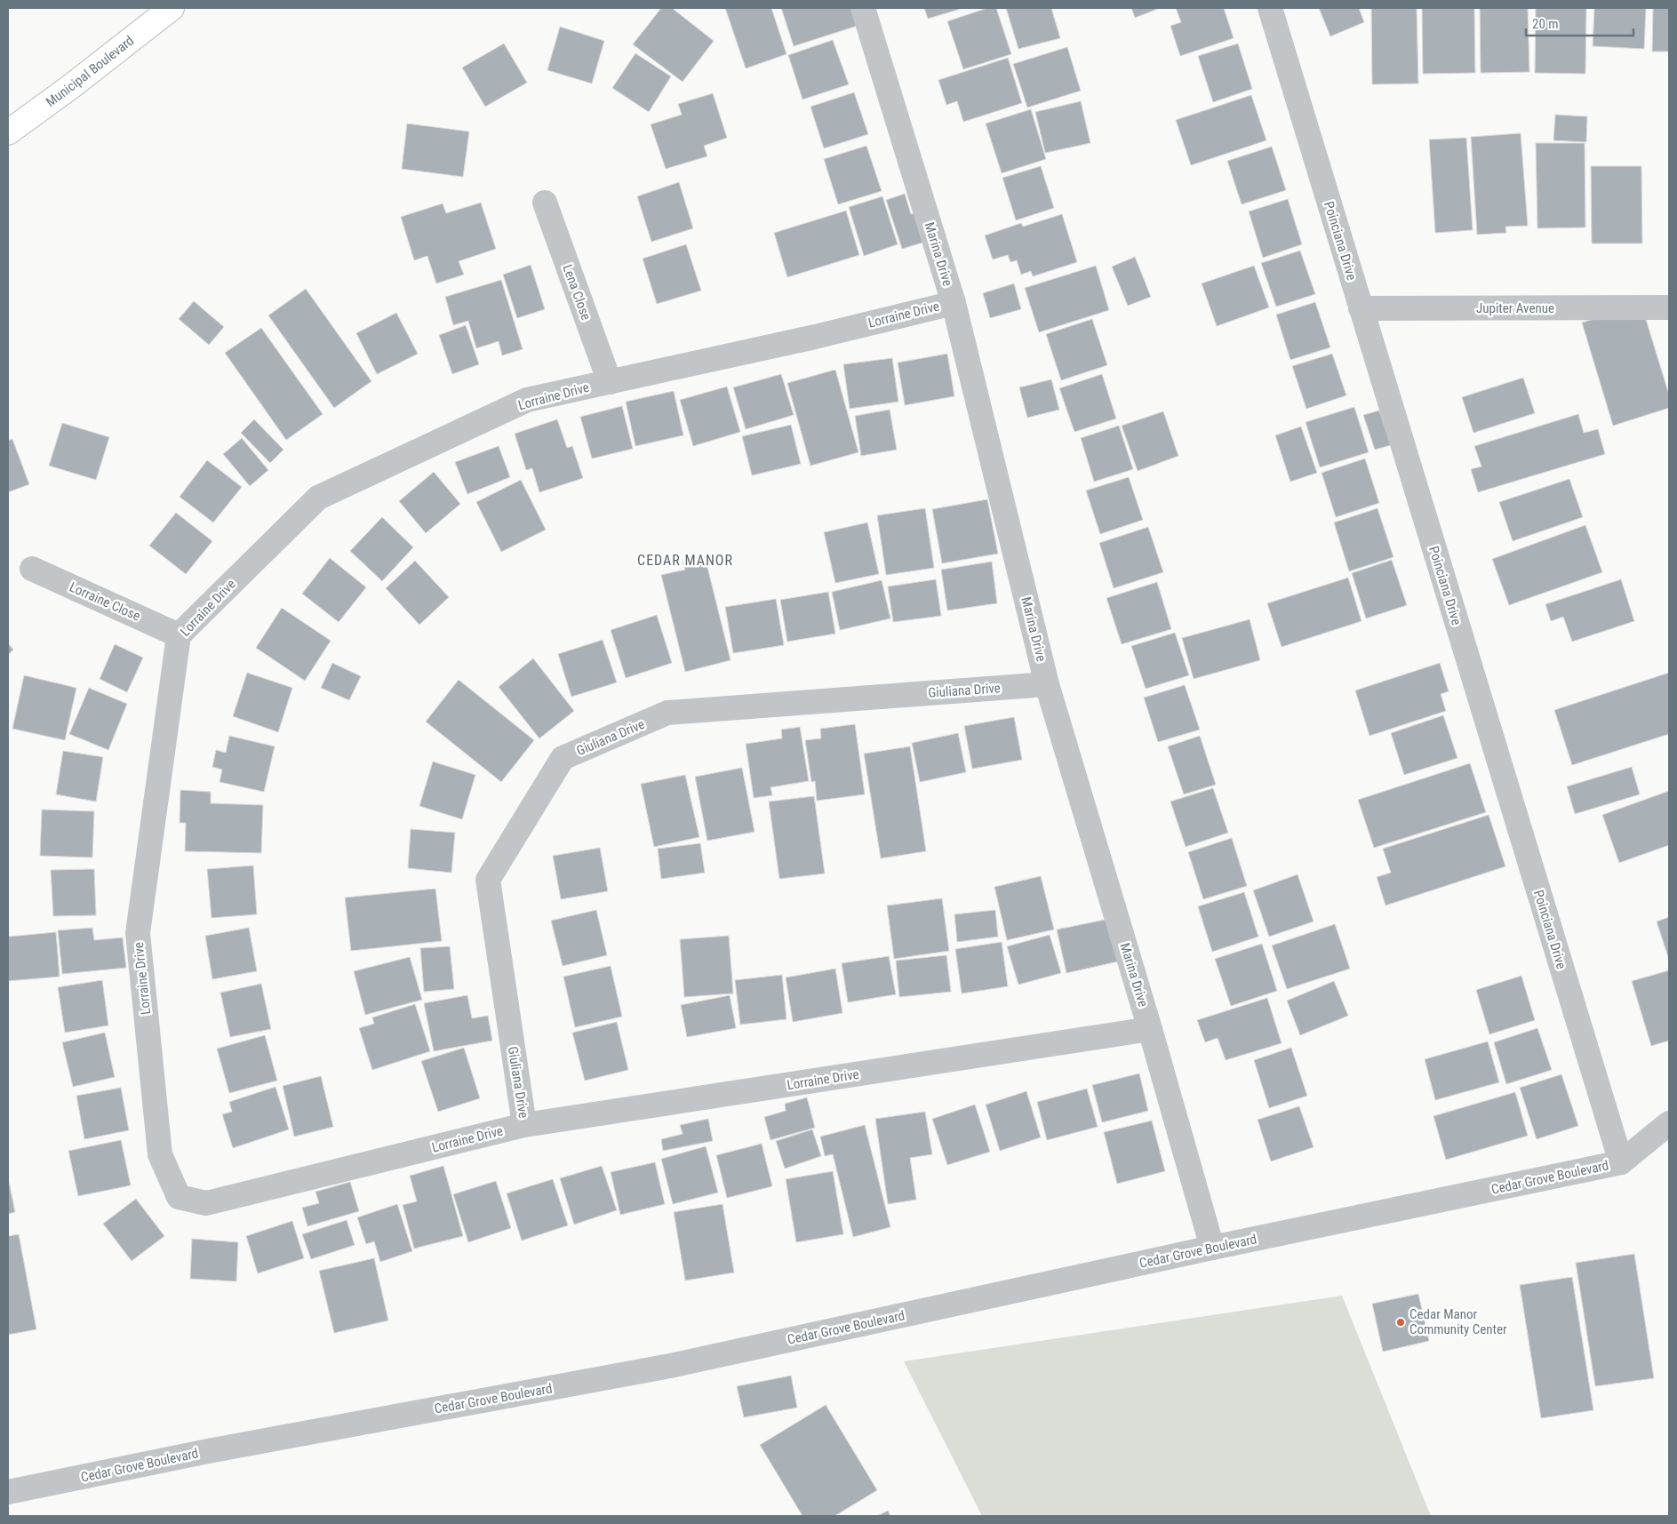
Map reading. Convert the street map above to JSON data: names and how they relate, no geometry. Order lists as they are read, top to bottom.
{
  "streets": {
    "main road": ["Municipal Boulevard"],
    "street": [
      "Poinciana Drive",
      "Marina Drive",
      "Lena Close",
      "Jupiter Avenue",
      "Lorraine Drive",
      "Lorraine Close",
      "Giuliana Drive",
      "Cedar Grove Boulevard"
    ]
  },
  "crossings": [
    ["Poinciana Drive", "Jupiter Avenue"],
    ["Poinciana Drive", "Cedar Grove Boulevard"],
    ["Marina Drive", "Lorraine Drive"],
    ["Marina Drive", "Giuliana Drive"],
    ["Marina Drive", "Cedar Grove Boulevard"],
    ["Lena Close", "Lorraine Drive"],
    ["Lorraine Drive", "Lorraine Close"],
    ["Lorraine Drive", "Giuliana Drive"]
  ],
  "districts": ["CEDAR MANOR"],
  "places": ["Cedar Manor Community Center"],
  "scale_bar": "20 m"
}
